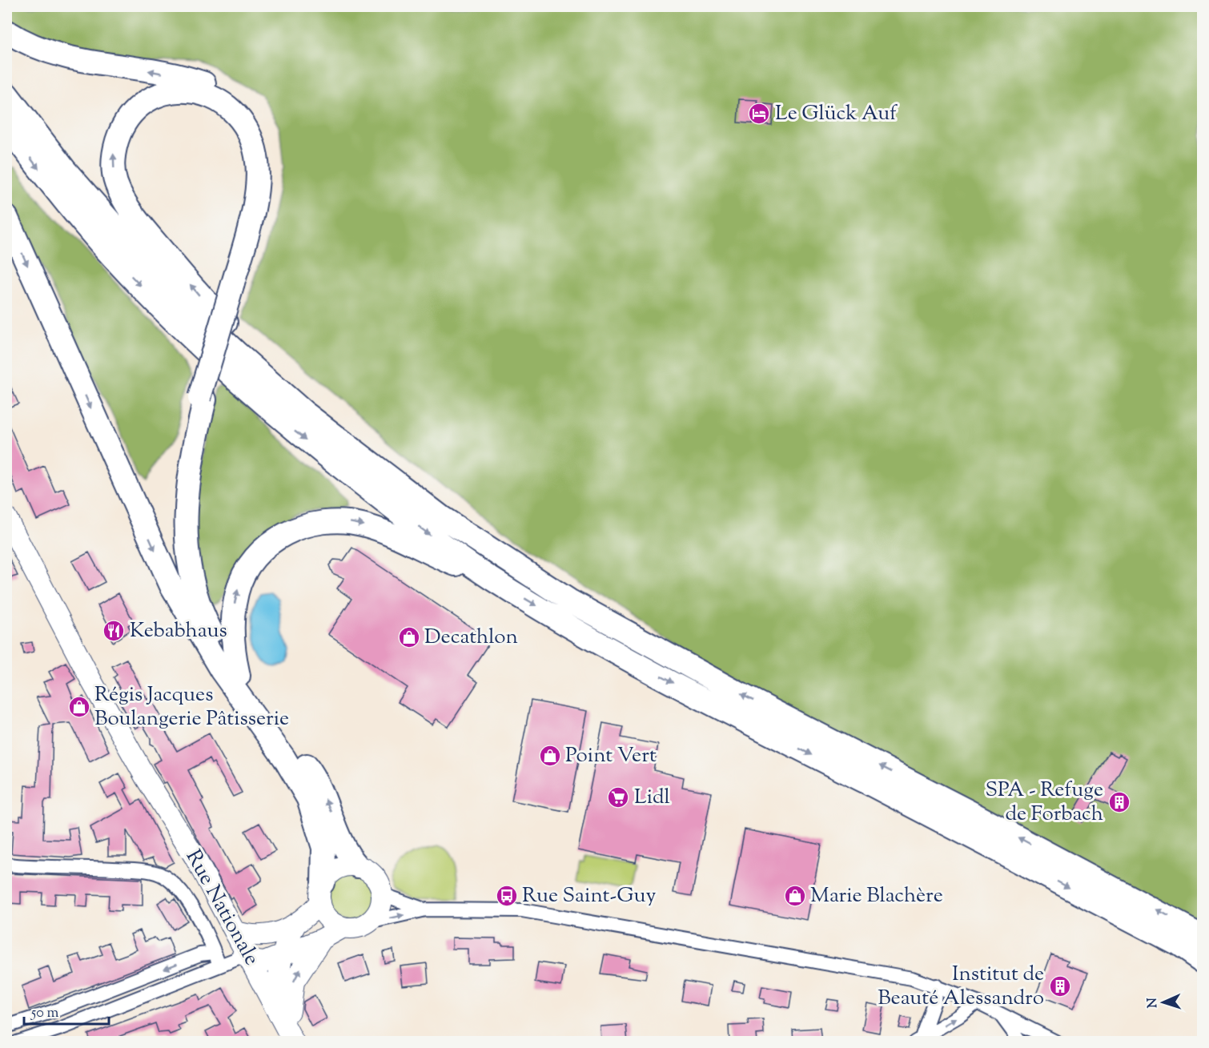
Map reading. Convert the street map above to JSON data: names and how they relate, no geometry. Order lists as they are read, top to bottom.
{
  "streets": {
    "main road": ["Rue Nationale"]
  },
  "places": {
    "hotel": ["Le Glück Auf"],
    "restaurant": ["Kebabhaus"],
    "shop": [
      "Decathlon",
      "Régis Jacques Boulangerie Pâtisserie",
      "Point Vert",
      "Marie Blachère"
    ],
    "supermarket": ["Lidl"],
    "building": ["SPA - Refuge de Forbach", "Institut de Beauté Alessandro"],
    "bus stop": ["Rue Saint-Guy"]
  },
  "scale_bar": "50 m",
  "north": "left"
}
